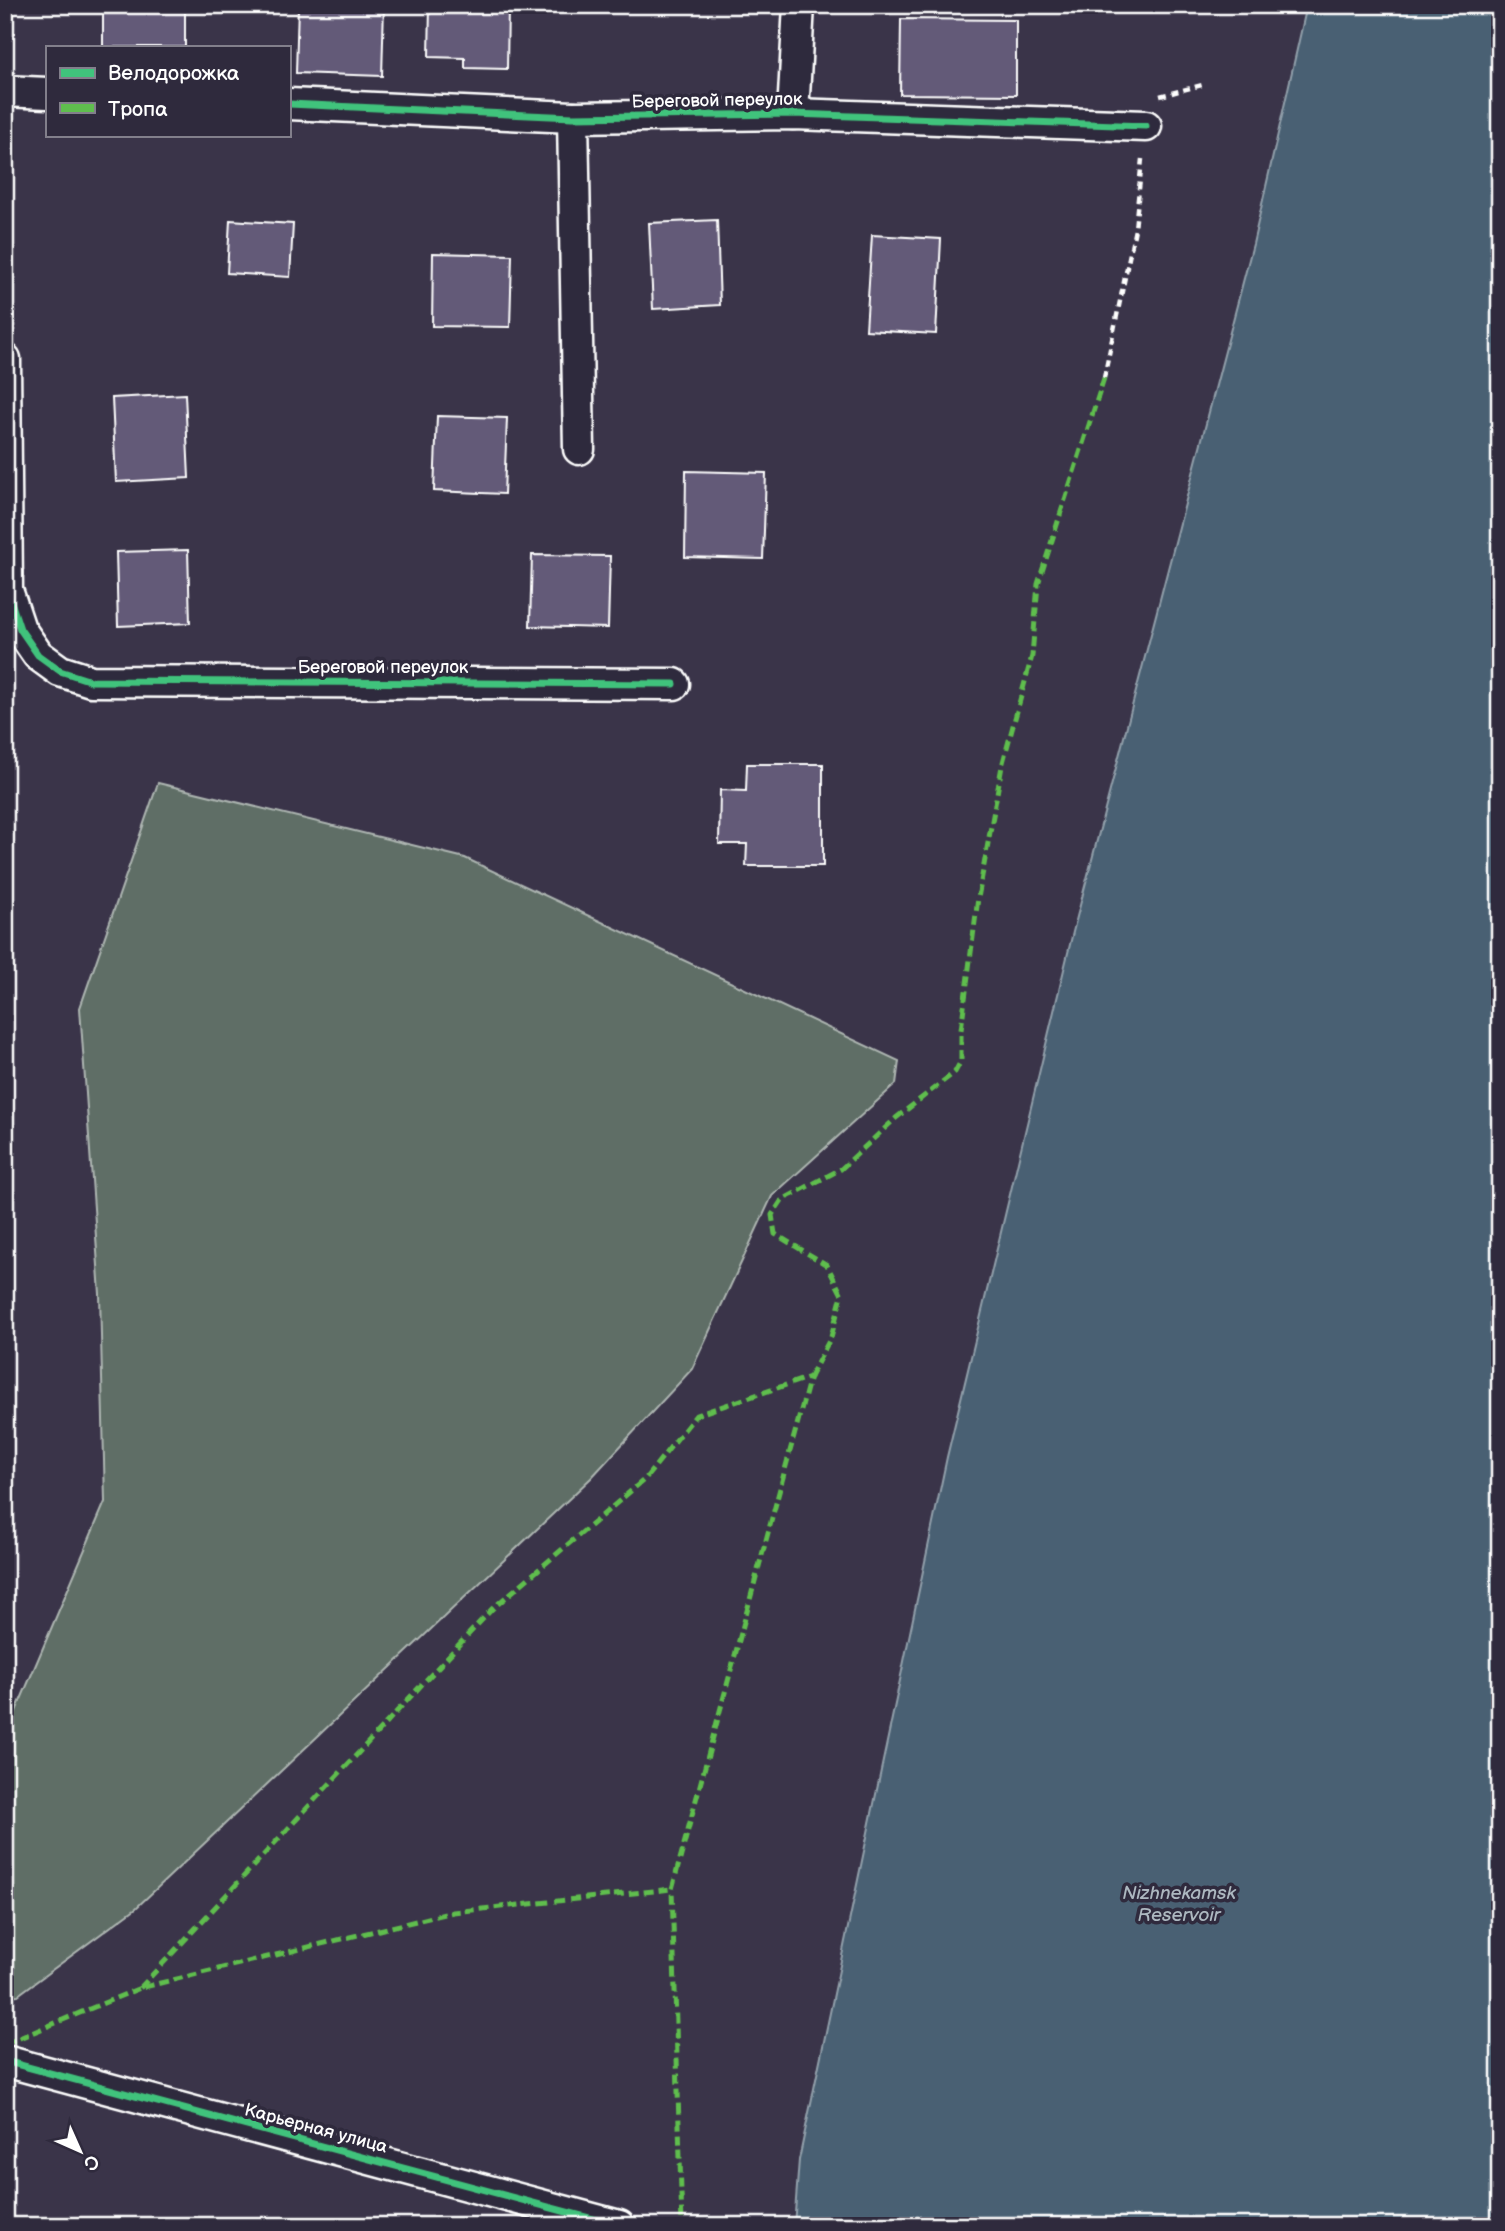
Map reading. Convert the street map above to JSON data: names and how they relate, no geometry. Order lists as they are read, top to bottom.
{
  "streets": {
    "street": ["Береговой переулок", "Карьерная улица"]
  },
  "water": ["Nizhnekamsk Reservoir"],
  "legend": ["Велодорожка", "Тропа"],
  "north": "bottom right"
}
